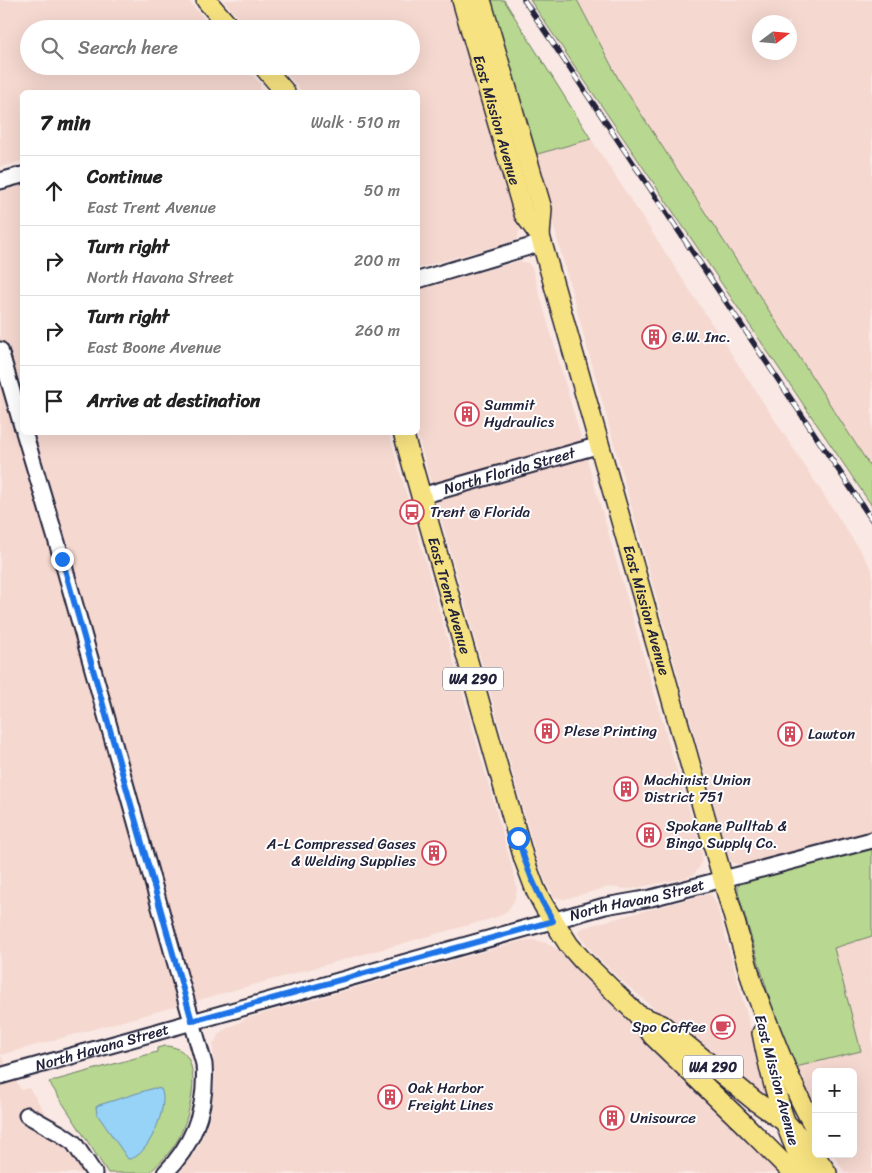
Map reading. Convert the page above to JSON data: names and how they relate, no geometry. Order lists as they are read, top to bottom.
{
  "streets": {
    "main road": ["East Mission Avenue", "East Trent Avenue", "WA 290"],
    "street": ["North Florida Street", "North Havana Street"]
  },
  "crossings": [
    ["East Mission Avenue", "North Florida Street"],
    ["East Mission Avenue", "East Trent Avenue"],
    ["East Mission Avenue", "North Havana Street"],
    ["North Florida Street", "East Trent Avenue"],
    ["East Trent Avenue", "North Havana Street"]
  ],
  "places": {
    "building": [
      "G.W. Inc.",
      "Summit Hydraulics",
      "Plese Printing",
      "Lawton",
      "Machinist Union District 751",
      "Spokane Pulltab & Bingo Supply Co.",
      "A-L Compressed Gases & Welding Supplies",
      "Oak Harbor Freight Lines",
      "Unisource"
    ],
    "bus stop": ["Trent @ Florida"],
    "cafe": ["Spo Coffee"]
  },
  "north": "right",
  "page": {
    "search": "Search here",
    "heading": ["7 min", "Walk · 510 m"],
    "list": [
      ["Continue", "East Trent Avenue", "50 m"],
      ["Turn right", "North Havana Street", "200 m"],
      ["Turn right", "East Boone Avenue", "260 m"],
      "Arrive at destination"
    ],
    "map_buttons": ["+", "−"]
  }
}
